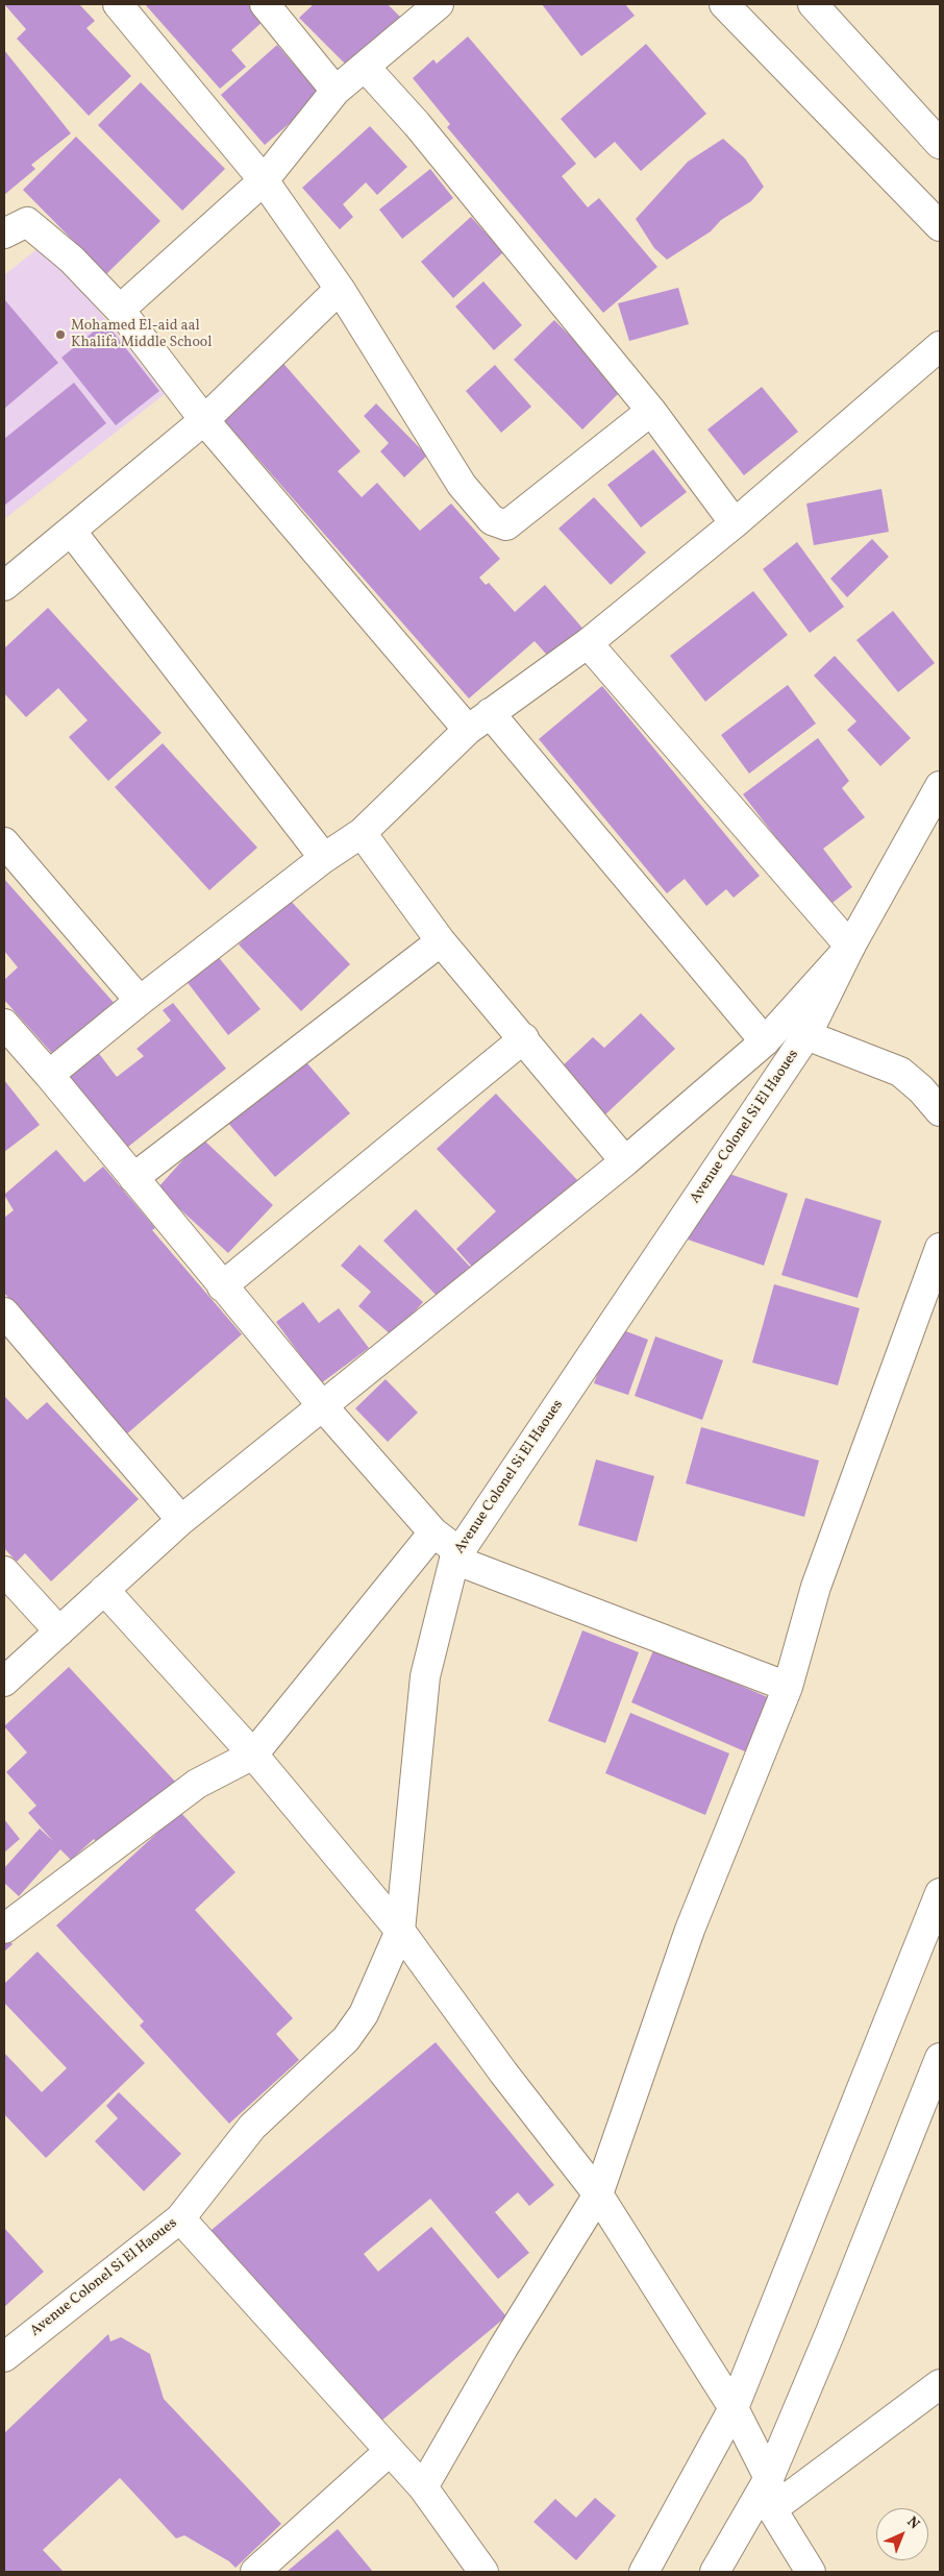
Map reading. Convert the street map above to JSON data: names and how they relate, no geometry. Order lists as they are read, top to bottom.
{
  "streets": {
    "street": ["Avenue Colonel Si El Haoues"]
  },
  "places": ["Mohamed El-aid aal Khalifa Middle School"],
  "north": "top right"
}
